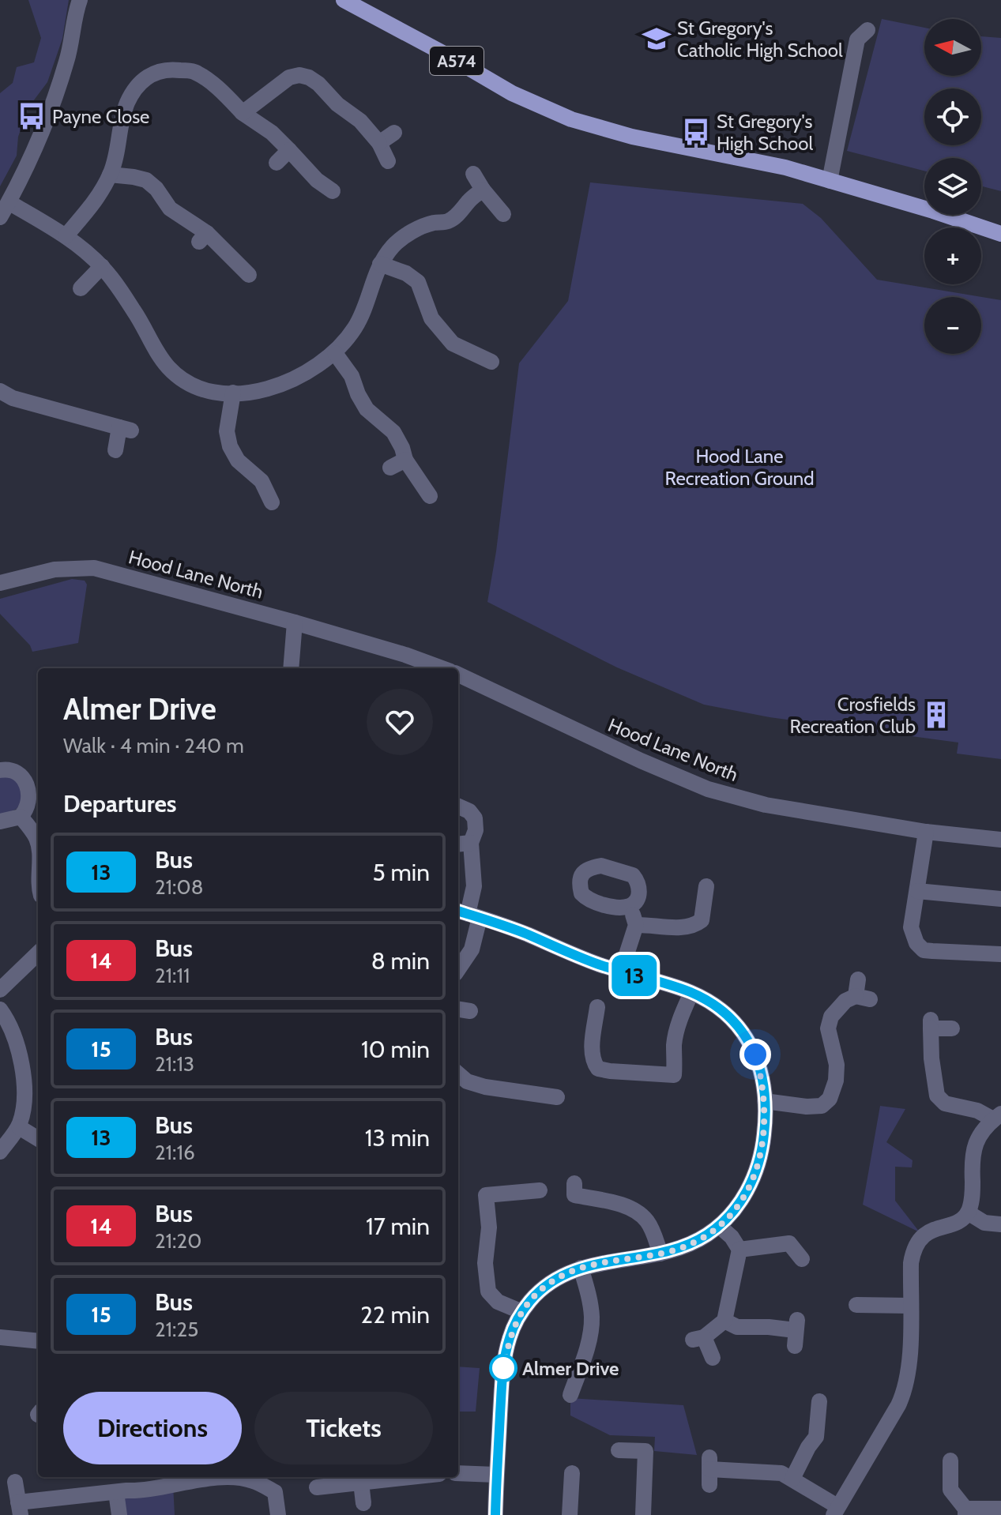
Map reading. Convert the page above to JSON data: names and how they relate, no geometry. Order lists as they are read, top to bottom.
{
  "streets": {
    "main road": ["A574"],
    "street": ["Hood Lane North"]
  },
  "parks": ["Hood Lane Recreation Ground"],
  "places": {
    "school or university": ["St Gregory's Catholic High School"],
    "bus stop": ["Payne Close", "St Gregory's High School"],
    "building": ["Crosfields Recreation Club"],
    "other": ["Almer Drive"]
  },
  "lines": ["bus line 13"],
  "north": "left",
  "page": {
    "on_map": "13",
    "map_buttons": ["+", "−"],
    "heading": [
      ["Almer Drive", "Walk · 4 min · 240 m"],
      "Departures"
    ],
    "list": [
      {
        "mark": "13",
        "name": "Bus",
        "note": "21:08",
        "value": "5 min"
      },
      {
        "mark": "14",
        "name": "Bus",
        "note": "21:11",
        "value": "8 min"
      },
      {
        "mark": "15",
        "name": "Bus",
        "note": "21:13",
        "value": "10 min"
      },
      {
        "mark": "13",
        "name": "Bus",
        "note": "21:16",
        "value": "13 min"
      },
      {
        "mark": "14",
        "name": "Bus",
        "note": "21:20",
        "value": "17 min"
      },
      {
        "mark": "15",
        "name": "Bus",
        "note": "21:25",
        "value": "22 min"
      }
    ],
    "buttons": ["Directions", "Tickets"]
  }
}
